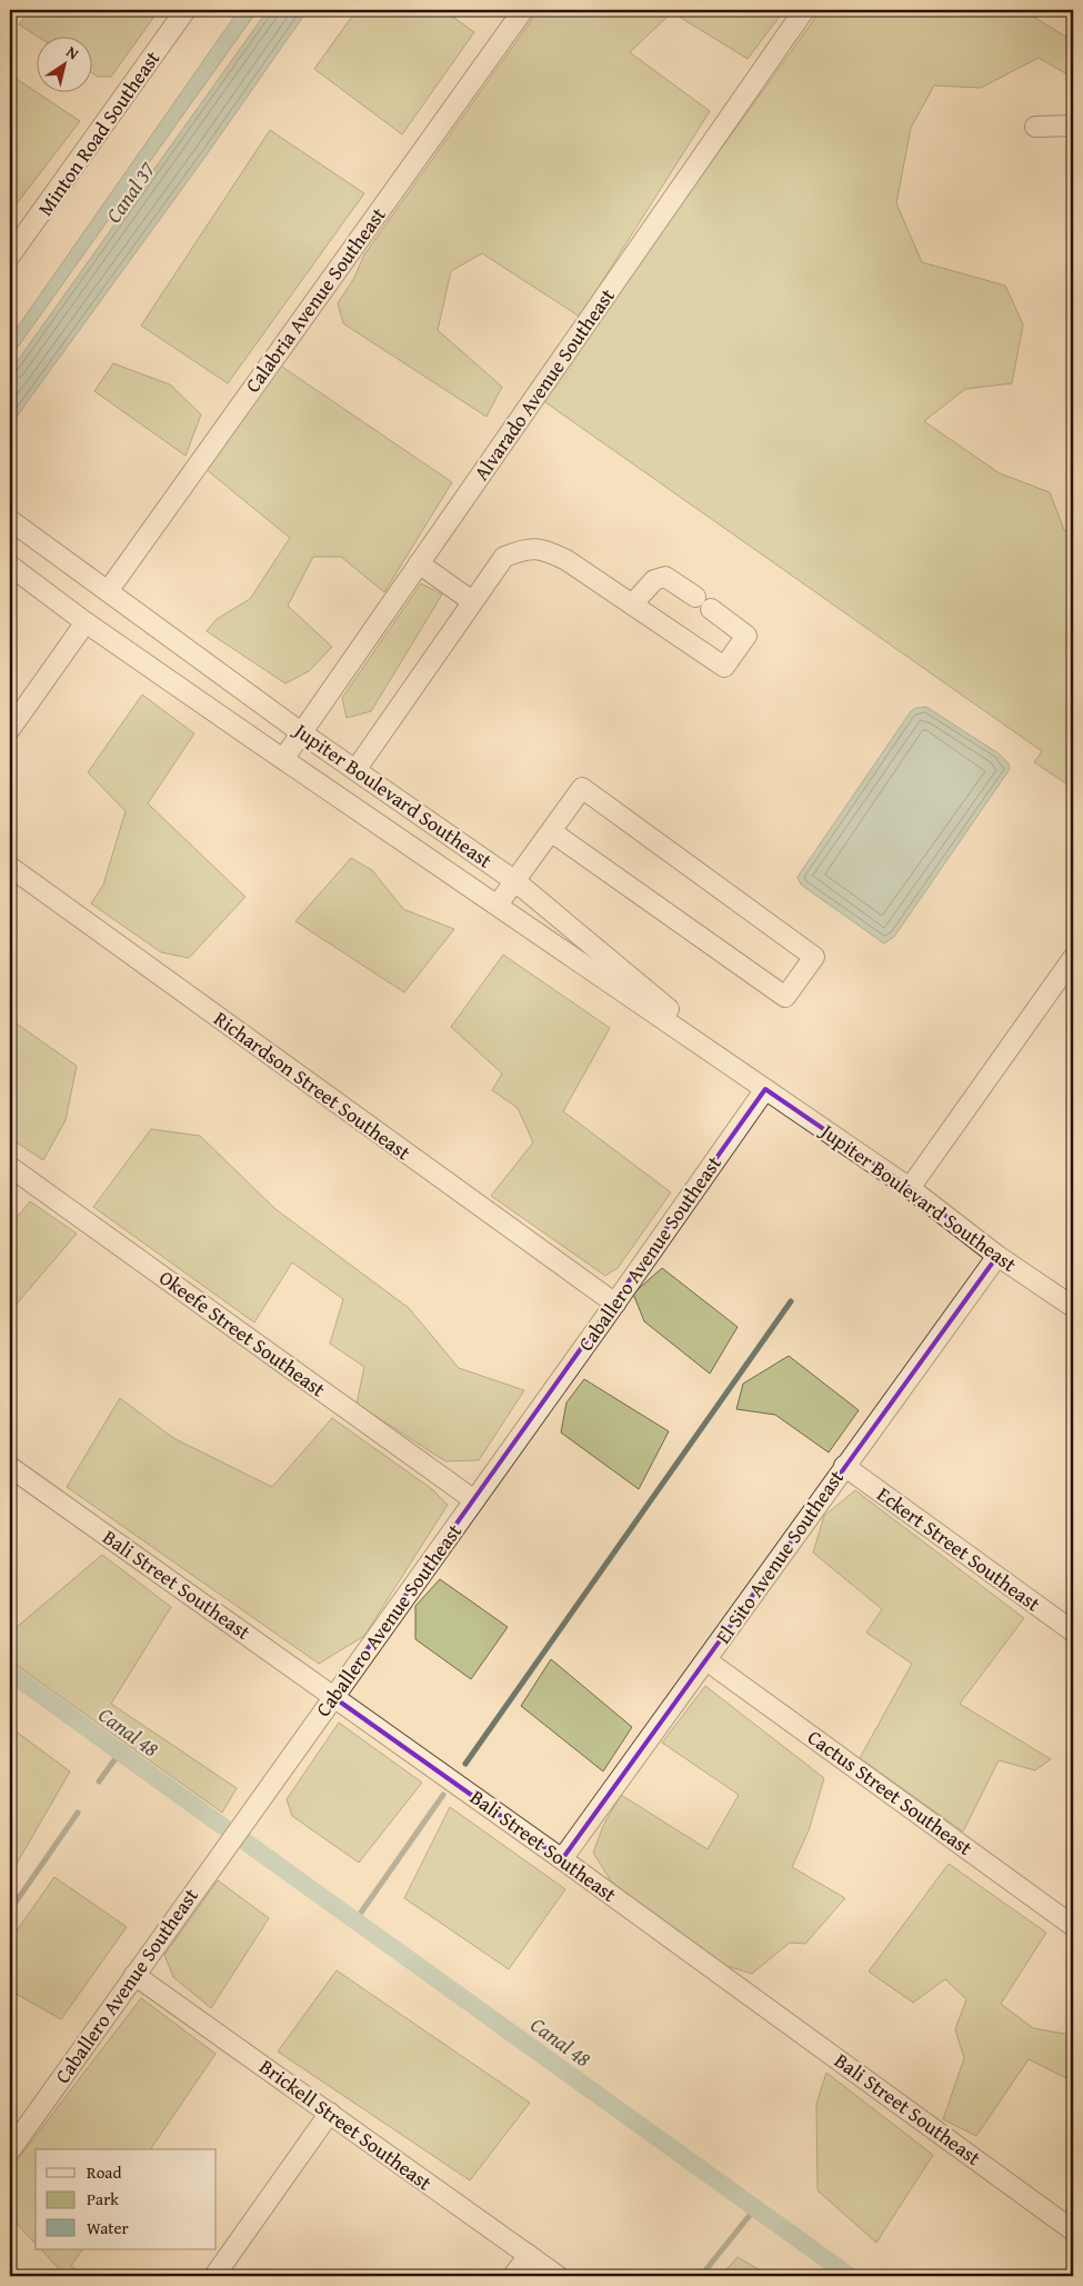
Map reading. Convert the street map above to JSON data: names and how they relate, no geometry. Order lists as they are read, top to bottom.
{
  "streets": {
    "street": [
      "Minton Road Southeast",
      "Calabria Avenue Southeast",
      "Alvarado Avenue Southeast",
      "Jupiter Boulevard Southeast",
      "Richardson Street Southeast",
      "Caballero Avenue Southeast",
      "Okeefe Street Southeast",
      "Eckert Street Southeast",
      "El Sito Avenue Southeast",
      "Bali Street Southeast",
      "Cactus Street Southeast",
      "Brickell Street Southeast"
    ]
  },
  "crossings": [
    ["Calabria Avenue Southeast", "Jupiter Boulevard Southeast"],
    ["Alvarado Avenue Southeast", "Jupiter Boulevard Southeast"],
    ["Jupiter Boulevard Southeast", "Caballero Avenue Southeast"],
    ["Jupiter Boulevard Southeast", "El Sito Avenue Southeast"],
    ["Richardson Street Southeast", "Caballero Avenue Southeast"],
    ["Caballero Avenue Southeast", "Okeefe Street Southeast"],
    ["Caballero Avenue Southeast", "Bali Street Southeast"],
    ["Caballero Avenue Southeast", "Brickell Street Southeast"],
    ["Eckert Street Southeast", "El Sito Avenue Southeast"],
    ["El Sito Avenue Southeast", "Bali Street Southeast"],
    ["El Sito Avenue Southeast", "Cactus Street Southeast"]
  ],
  "water": ["Canal 37", "Canal 48"],
  "legend": ["Road", "Park", "Water"],
  "north": "top right"
}
